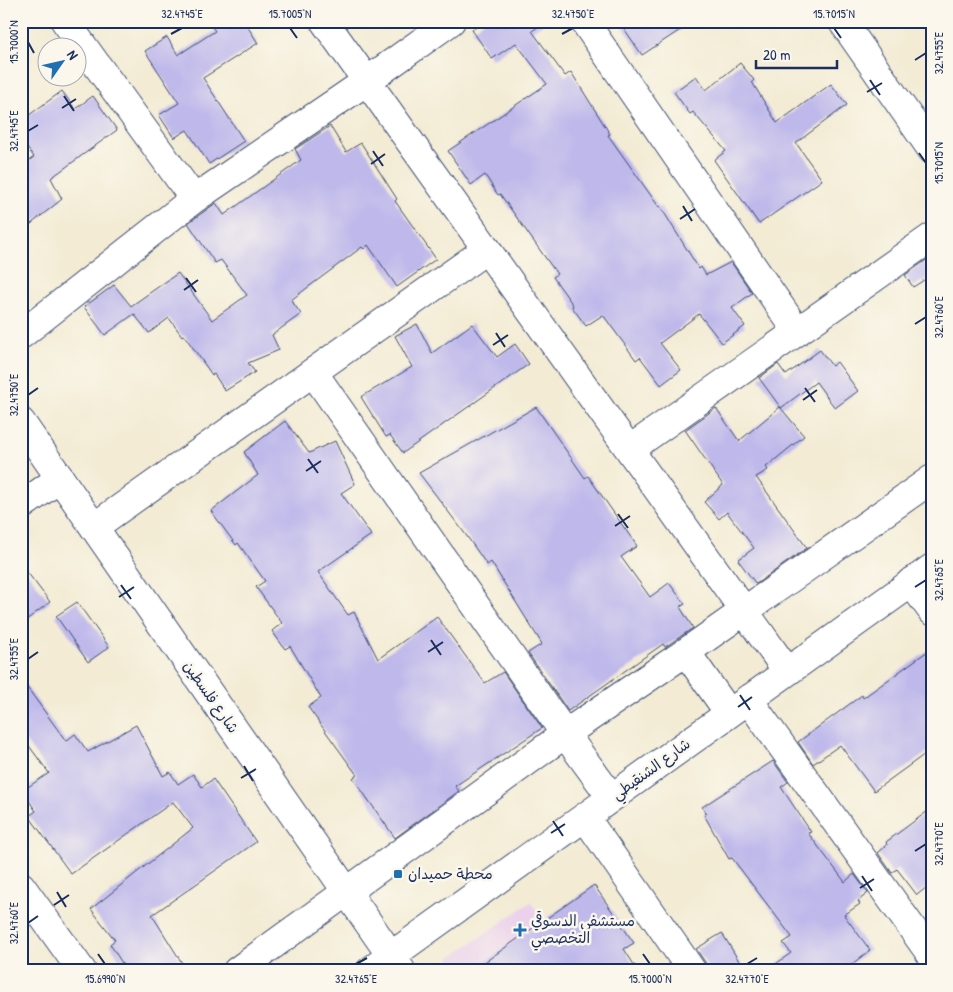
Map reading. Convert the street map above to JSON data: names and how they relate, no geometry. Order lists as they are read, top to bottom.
{
  "streets": {
    "street": ["شارع فلسطين", "شارع الشنقيطي"]
  },
  "crossings": [
    ["شارع فلسطين", "شارع الشنقيطي"]
  ],
  "places": {
    "transit": ["محطة حميدان"],
    "health": ["مستشفى الدسوقي التخصصي"]
  },
  "scale_bar": "20 m",
  "north": "top right",
  "coordinates": [
    "32.4745°E",
    "15.7005°N",
    "32.4750°E",
    "15.7015°N",
    "15.7000°N",
    "32.4755°E",
    "32.4760°E",
    "32.4765°E",
    "32.4770°E",
    "15.6990°N"
  ]
}
